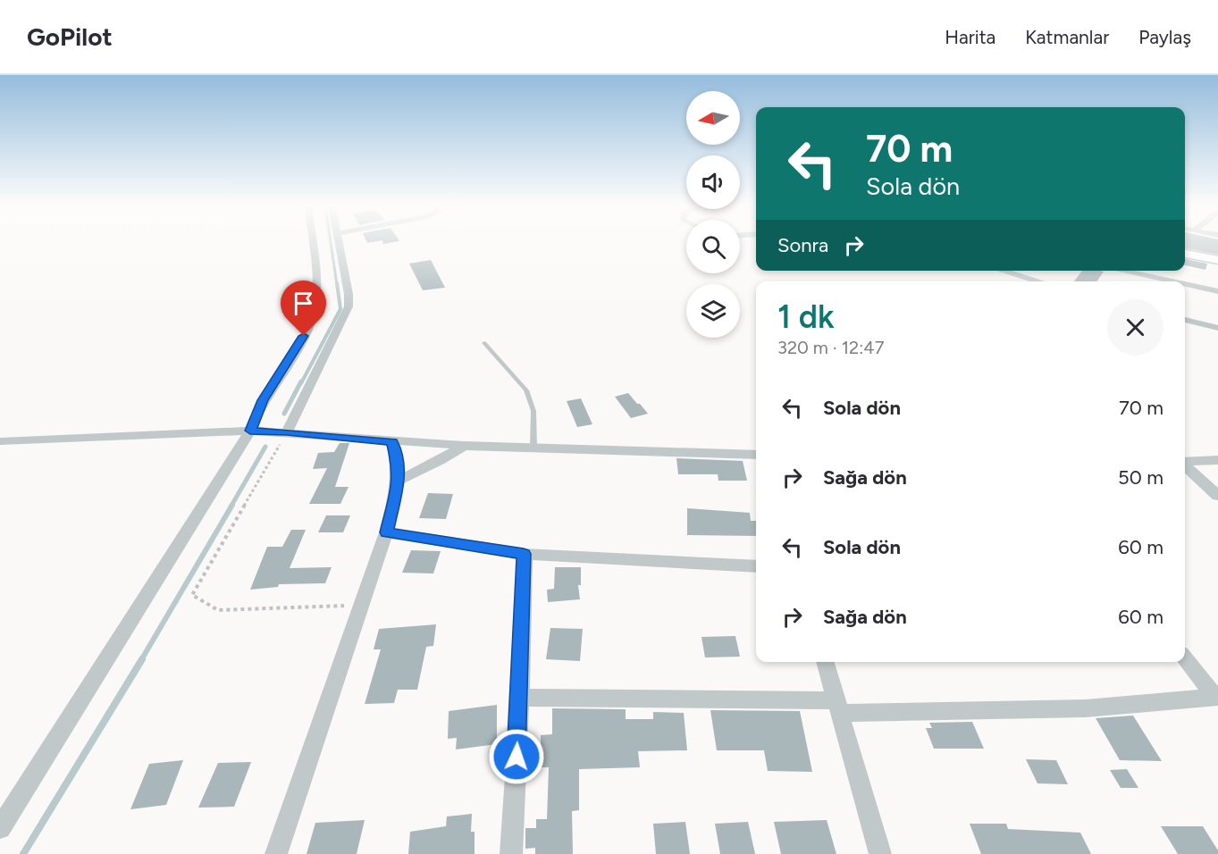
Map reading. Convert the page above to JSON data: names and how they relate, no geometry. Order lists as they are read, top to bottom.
{
  "north": "left",
  "page": {
    "header": "GoPilot",
    "nav": ["Harita", "Katmanlar", "Paylaş"],
    "turn": ["70 m", "Sola dön"],
    "then": "Sonra",
    "heading": ["1 dk", "320 m · 12:47"],
    "list": [
      {
        "name": "Sola dön",
        "value": "70 m"
      },
      {
        "name": "Sağa dön",
        "value": "50 m"
      },
      {
        "name": "Sola dön",
        "value": "60 m"
      },
      {
        "name": "Sağa dön",
        "value": "60 m"
      }
    ]
  }
}
